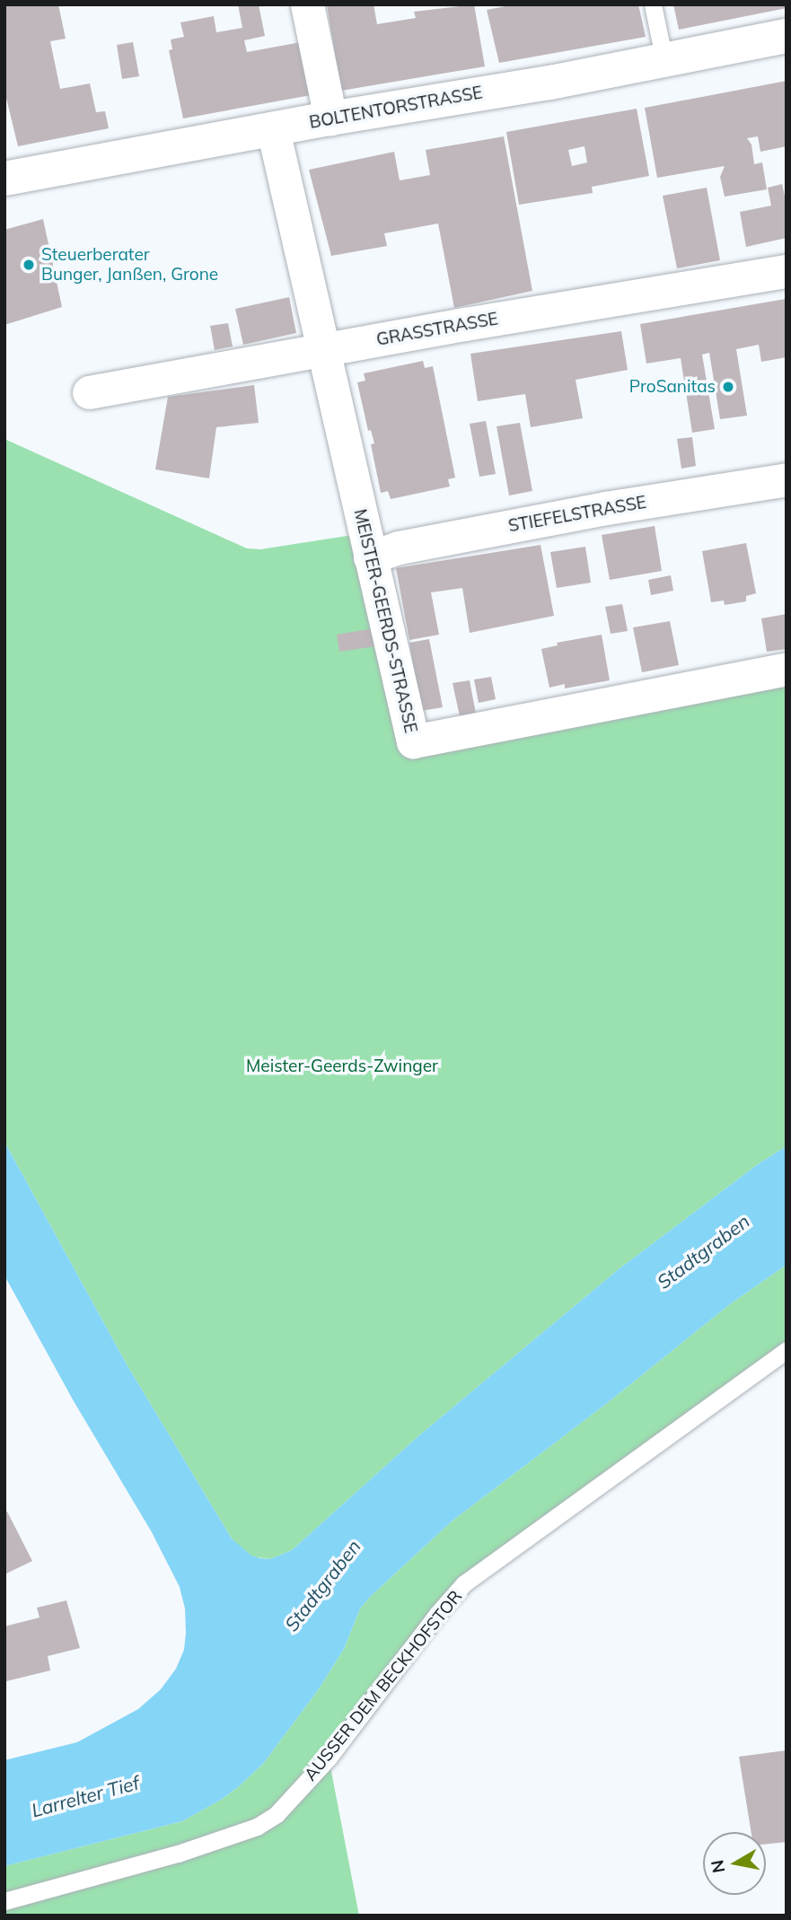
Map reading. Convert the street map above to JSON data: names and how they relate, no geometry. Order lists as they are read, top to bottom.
{
  "streets": {
    "street": [
      "BOLTENTORSTRASSE",
      "GRASSTRASSE",
      "STIEFELSTRASSE",
      "MEISTER-GEERDS-STRASSE"
    ],
    "lane": ["AUSSER DEM BECKHOFSTOR"]
  },
  "crossings": [
    ["BOLTENTORSTRASSE", "MEISTER-GEERDS-STRASSE"],
    ["GRASSTRASSE", "MEISTER-GEERDS-STRASSE"],
    ["STIEFELSTRASSE", "MEISTER-GEERDS-STRASSE"]
  ],
  "water": ["Stadtgraben", "Larrelter Tief"],
  "parks": ["Meister-Geerds-Zwinger"],
  "places": ["Steuerberater Bunger, Janßen, Grone", "ProSanitas"],
  "north": "left"
}
